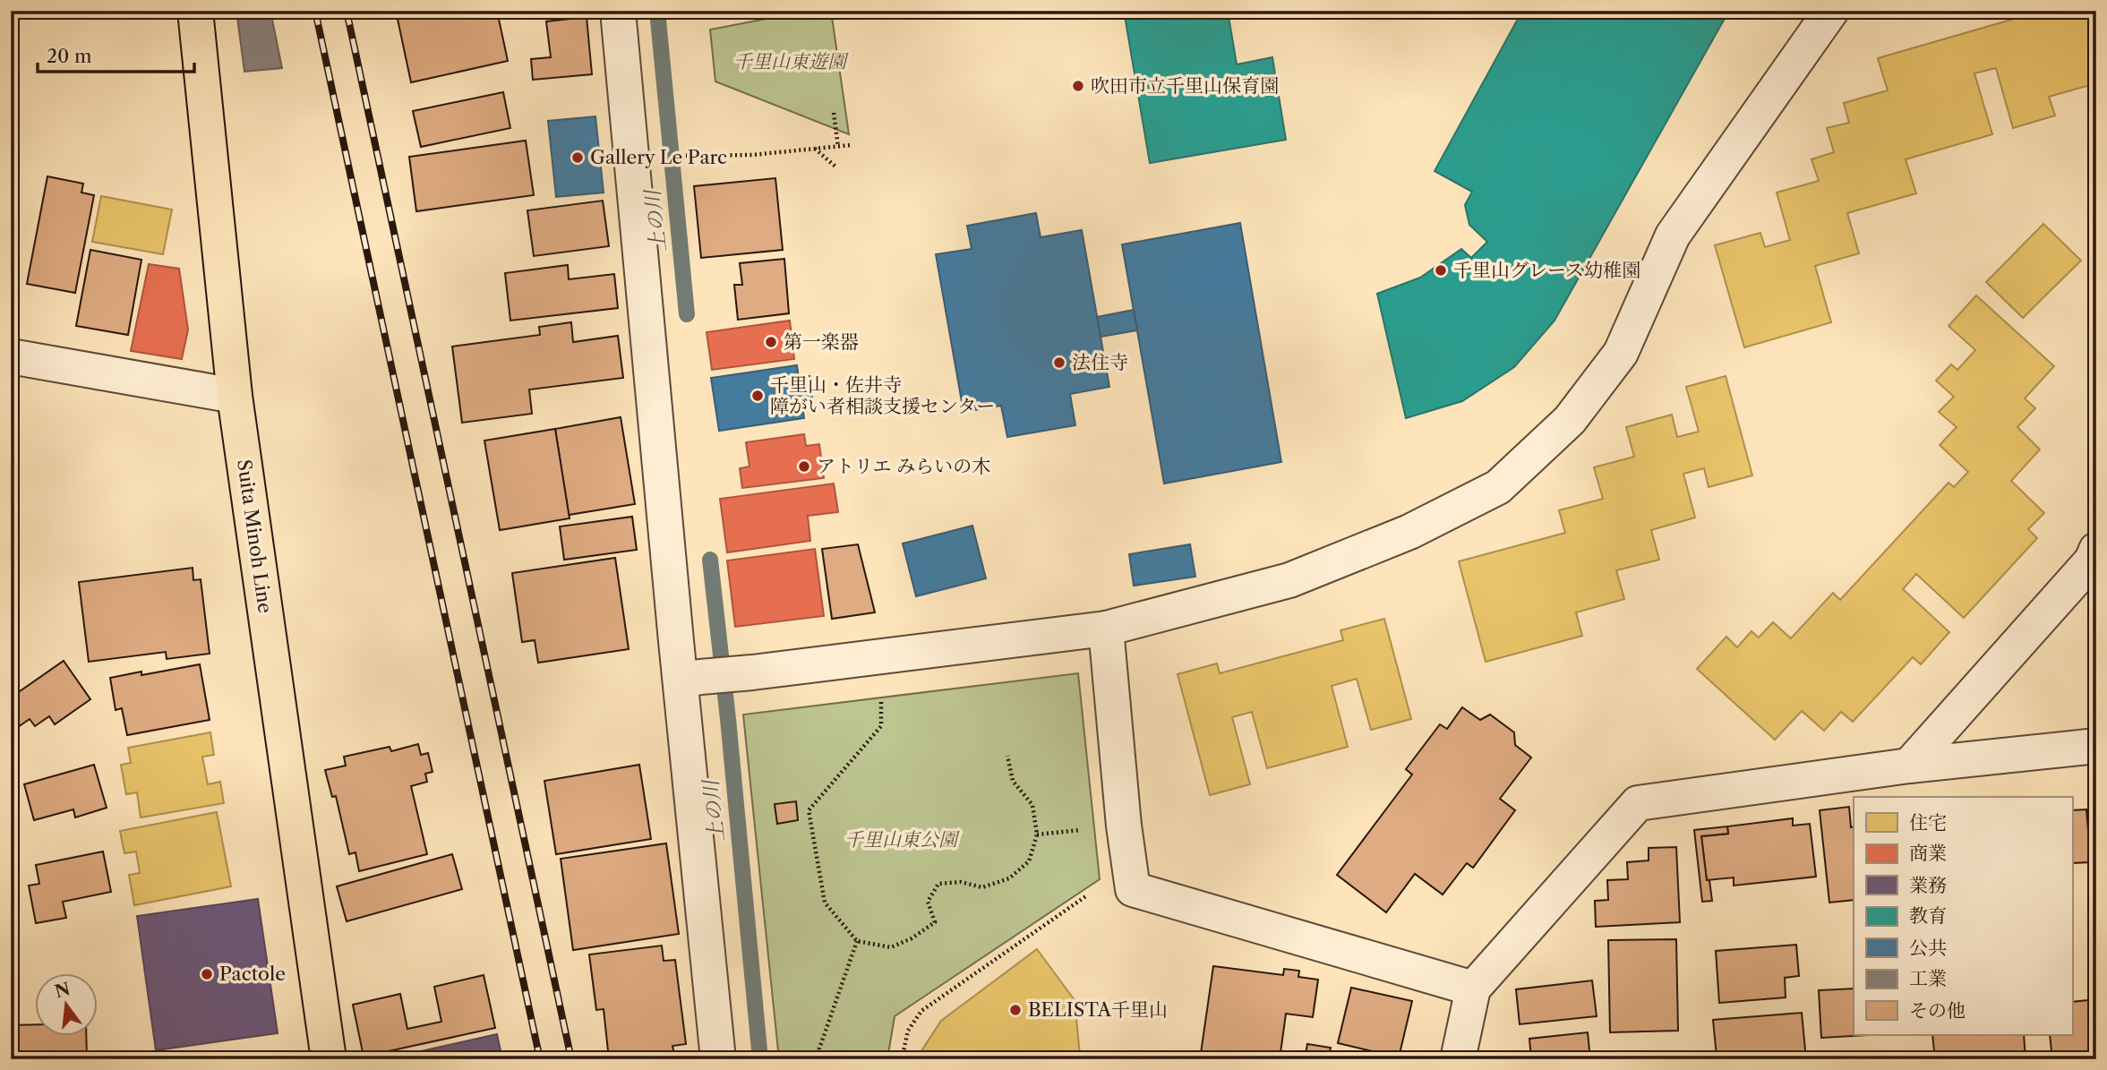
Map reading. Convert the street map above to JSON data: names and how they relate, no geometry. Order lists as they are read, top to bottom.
{
  "streets": {
    "main road": ["Suita Minoh Line"]
  },
  "water": ["上の川"],
  "parks": ["千里山東遊園", "千里山東公園"],
  "places": [
    "吹田市立千里山保育園",
    "Gallery Le Parc",
    "千里山グレース幼稚園",
    "第一楽器",
    "法住寺",
    "千里山・佐井寺 障がい者相談支援センター",
    "アトリエ みらいの木",
    "Pactole",
    "BELISTA千里山"
  ],
  "legend": [
    "住宅",
    "商業",
    "業務",
    "教育",
    "公共",
    "工業",
    "その他"
  ],
  "scale_bar": "20 m",
  "north": "top"
}
